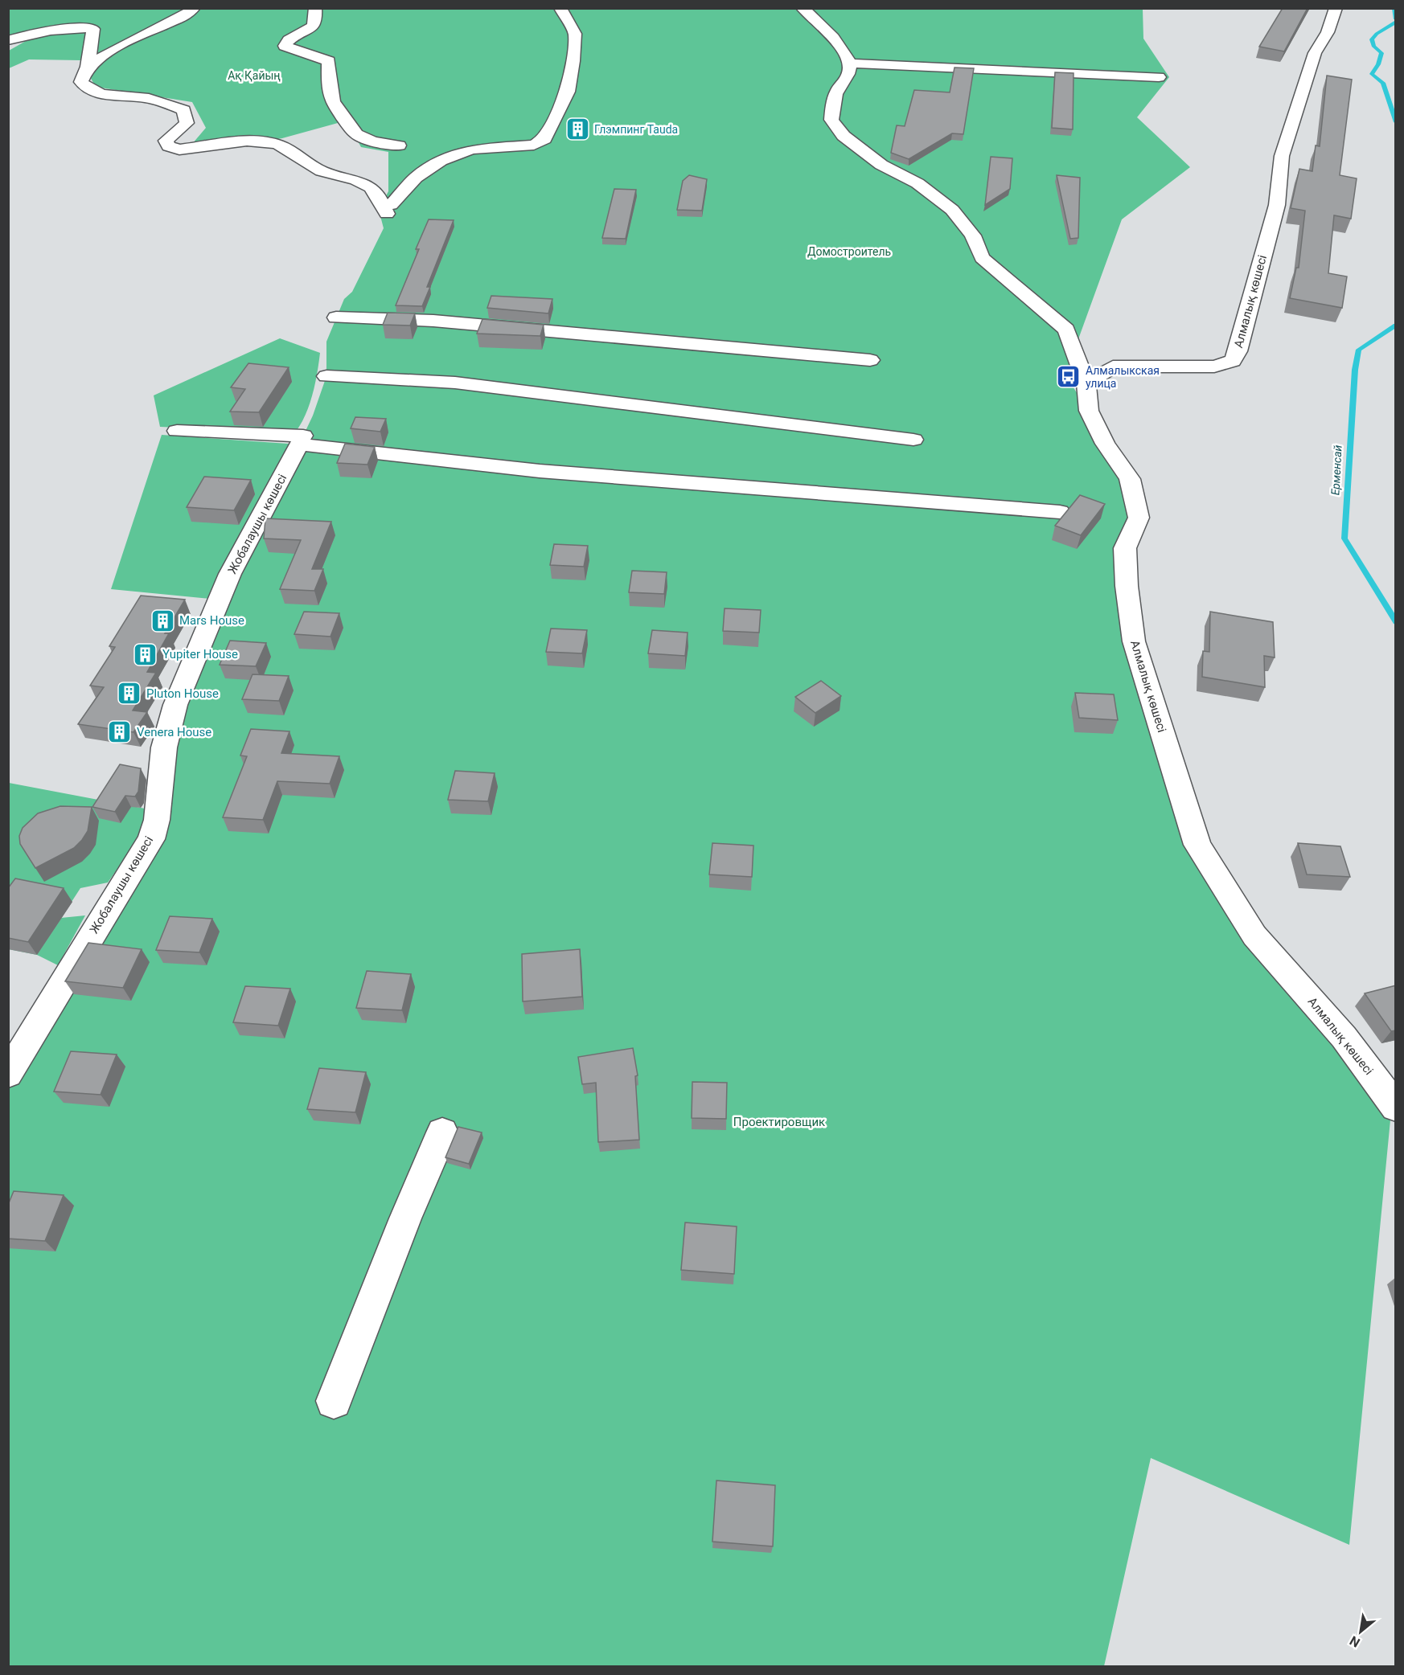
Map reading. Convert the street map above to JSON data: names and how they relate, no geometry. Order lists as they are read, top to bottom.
{
  "streets": {
    "street": ["Алмалық көшесі", "Жобалаушы көшесі"]
  },
  "water": ["Ерменсай"],
  "parks": ["Ақ Қайың", "Домостроитель", "Проектировщик"],
  "places": {
    "building": [
      "Глэмпинг Tauda",
      "Mars House",
      "Yupiter House",
      "Pluton House",
      "Venera House"
    ],
    "bus stop": ["Алмалыкская улица"]
  },
  "north": "bottom left"
}
